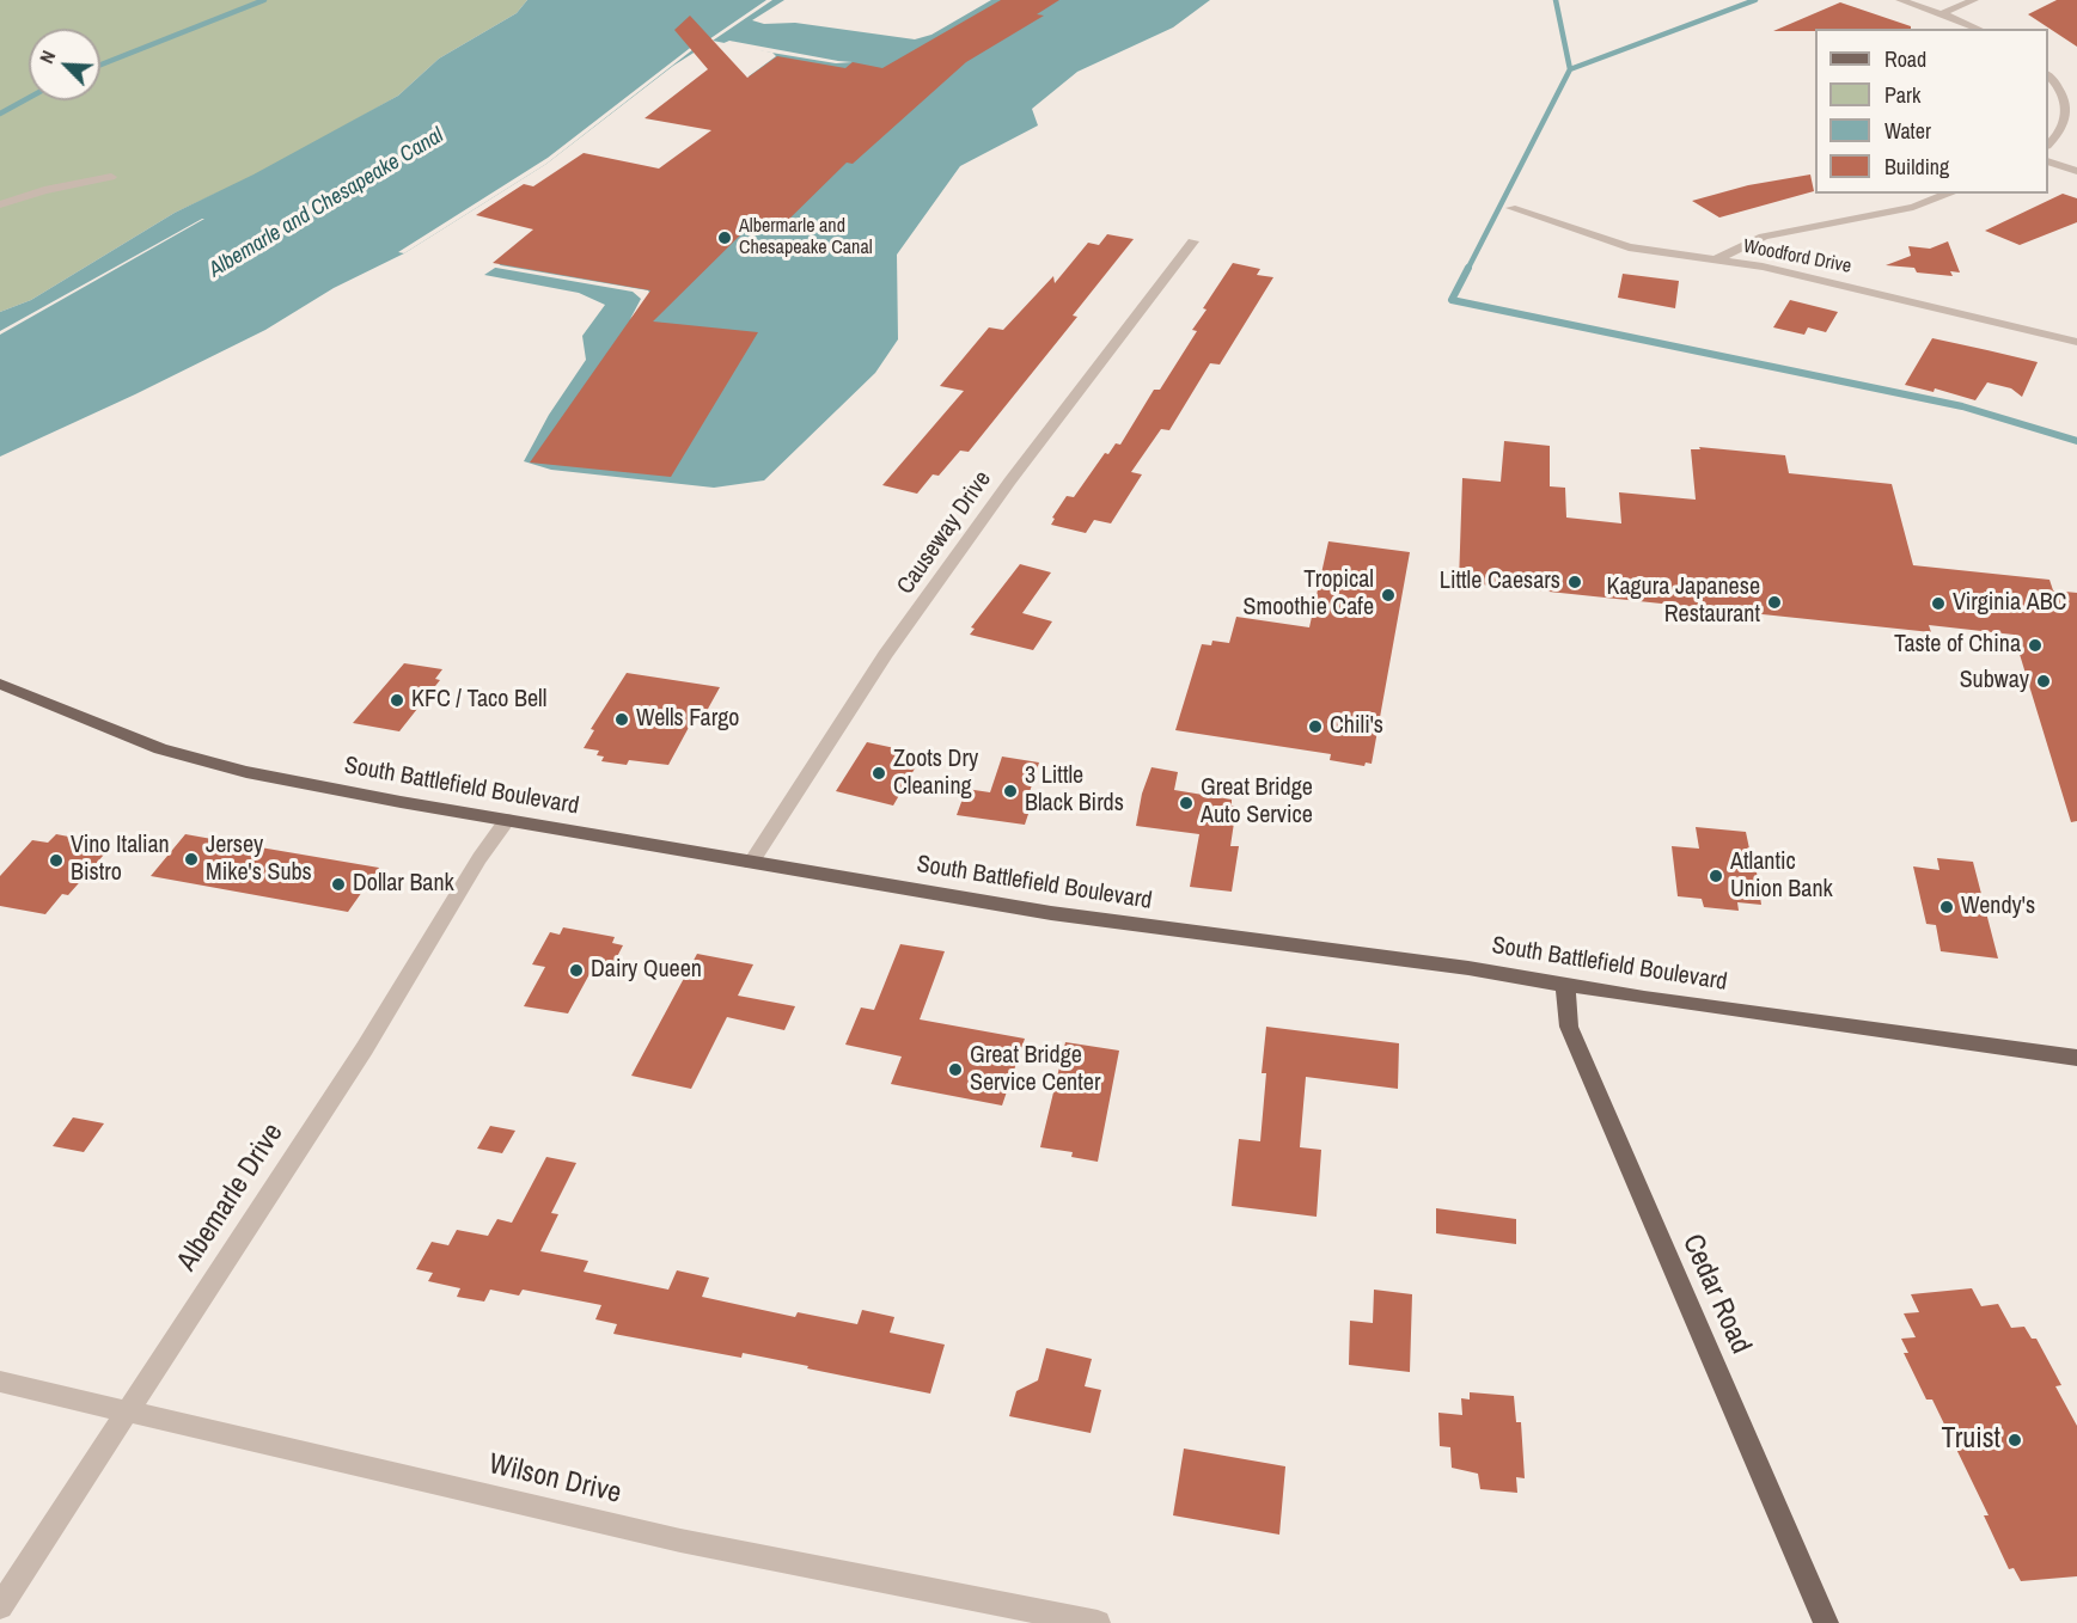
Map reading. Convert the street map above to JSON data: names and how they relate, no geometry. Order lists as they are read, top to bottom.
{
  "streets": {
    "main road": ["South Battlefield Boulevard", "Cedar Road"],
    "street": [
      "Woodford Drive",
      "Causeway Drive",
      "Albemarle Drive",
      "Wilson Drive"
    ]
  },
  "crossings": [
    ["Causeway Drive", "South Battlefield Boulevard"],
    ["South Battlefield Boulevard", "Albemarle Drive"],
    ["South Battlefield Boulevard", "Cedar Road"],
    ["Albemarle Drive", "Wilson Drive"]
  ],
  "water": ["Albemarle and Chesapeake Canal"],
  "places": [
    "Albermarle and Chesapeake Canal",
    "Little Caesars",
    "Tropical Smoothie Cafe",
    "Kagura Japanese Restaurant",
    "Virginia ABC",
    "Taste of China",
    "Subway",
    "KFC / Taco Bell",
    "Wells Fargo",
    "Chili's",
    "Zoots Dry Cleaning",
    "3 Little Black Birds",
    "Great Bridge Auto Service",
    "Jersey Mike's Subs",
    "Vino Italian Bistro",
    "Atlantic Union Bank",
    "Dollar Bank",
    "Wendy's",
    "Dairy Queen",
    "Great Bridge Service Center",
    "Truist"
  ],
  "legend": [
    "Road",
    "Park",
    "Water",
    "Building"
  ],
  "north": "top left"
}
